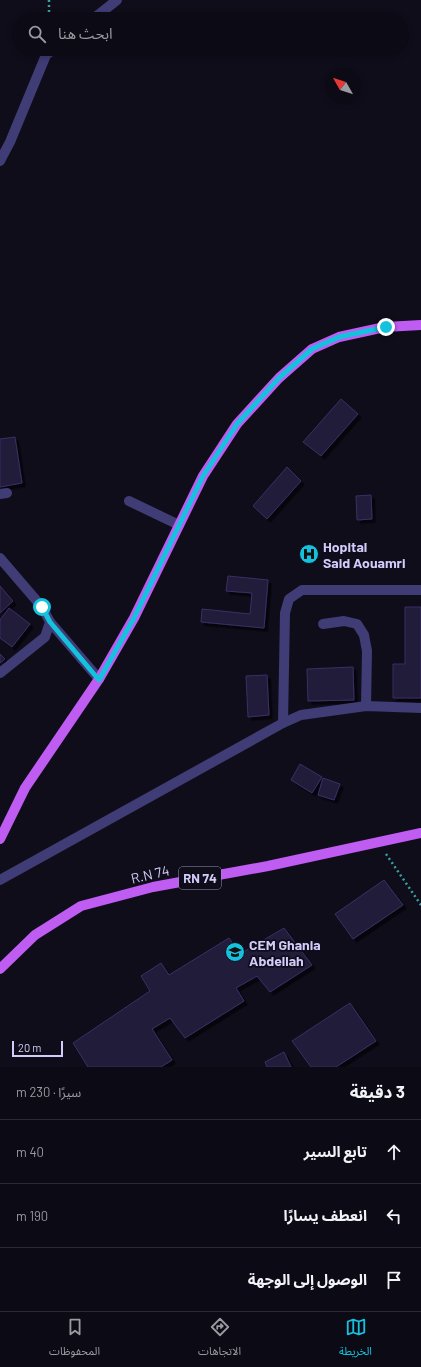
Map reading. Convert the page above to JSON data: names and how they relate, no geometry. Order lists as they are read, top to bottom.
{
  "streets": {
    "main road": ["R.N 74", "RN 74"]
  },
  "places": {
    "hospital": ["Hopital Said Aouamri"],
    "school or university": ["CEM Ghania Abdellah"]
  },
  "scale_bar": "20 m",
  "north": "top left",
  "page": {
    "search": "ابحث هنا",
    "scale": "20 m",
    "heading": ["3 دقيقة", "سيرًا · 230 m"],
    "list": [
      ["تابع السير", "40 m"],
      ["انعطف يسارًا", "190 m"],
      "الوصول إلى الوجهة"
    ],
    "nav": ["الخريطة", "الاتجاهات", "المحفوظات"]
  }
}
